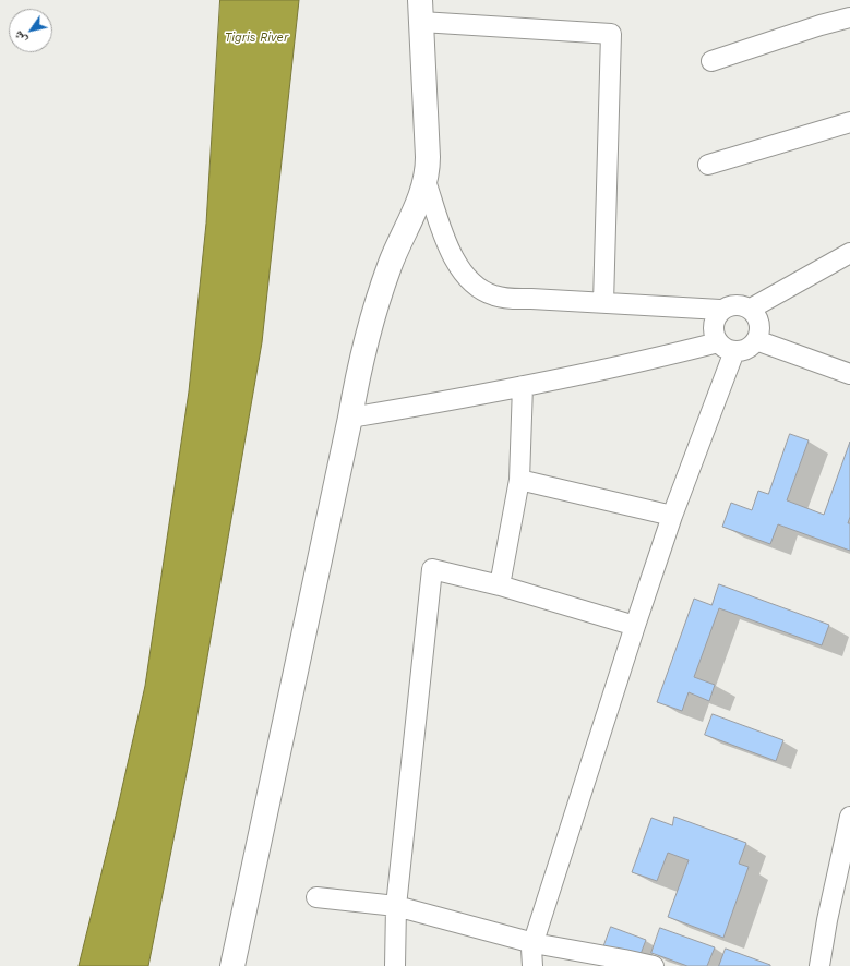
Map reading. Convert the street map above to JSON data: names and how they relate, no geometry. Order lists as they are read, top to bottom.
{
  "water": ["Tigris River"],
  "north": "bottom left"
}
